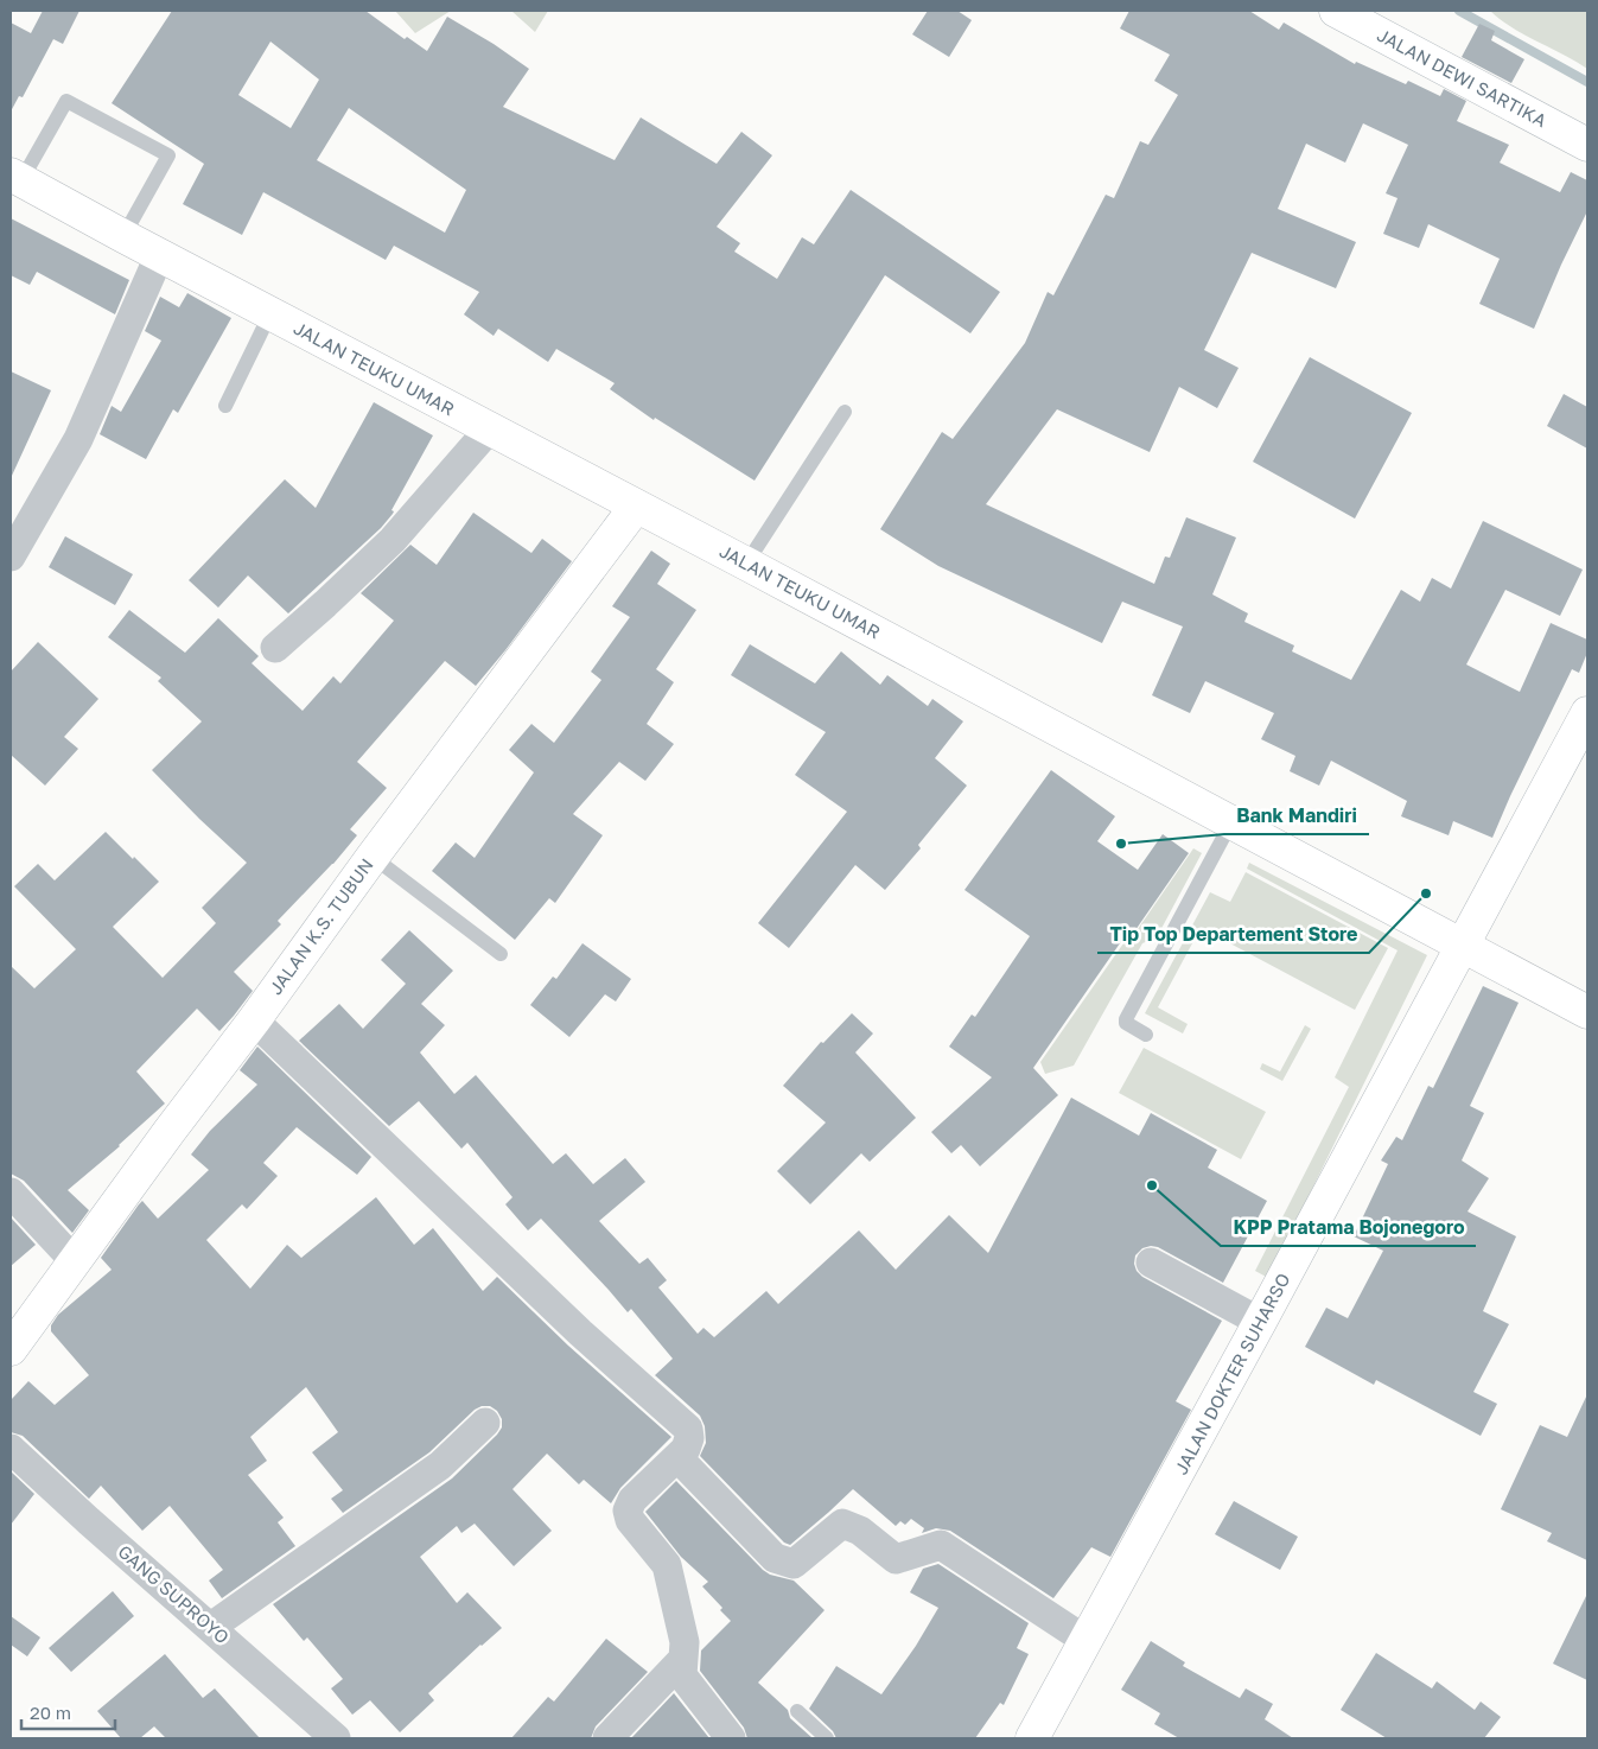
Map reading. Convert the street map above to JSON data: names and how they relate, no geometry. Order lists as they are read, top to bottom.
{
  "streets": {
    "main road": [
      "JALAN DEWI SARTIKA",
      "JALAN TEUKU UMAR",
      "JALAN K.S. TUBUN",
      "JALAN DOKTER SUHARSO"
    ],
    "street": ["GANG SUPROYO"]
  },
  "crossings": [
    ["JALAN TEUKU UMAR", "JALAN K.S. TUBUN"],
    ["JALAN TEUKU UMAR", "JALAN DOKTER SUHARSO"]
  ],
  "places": ["Bank Mandiri", "Tip Top Departement Store", "KPP Pratama Bojonegoro"],
  "scale_bar": "20 m"
}
